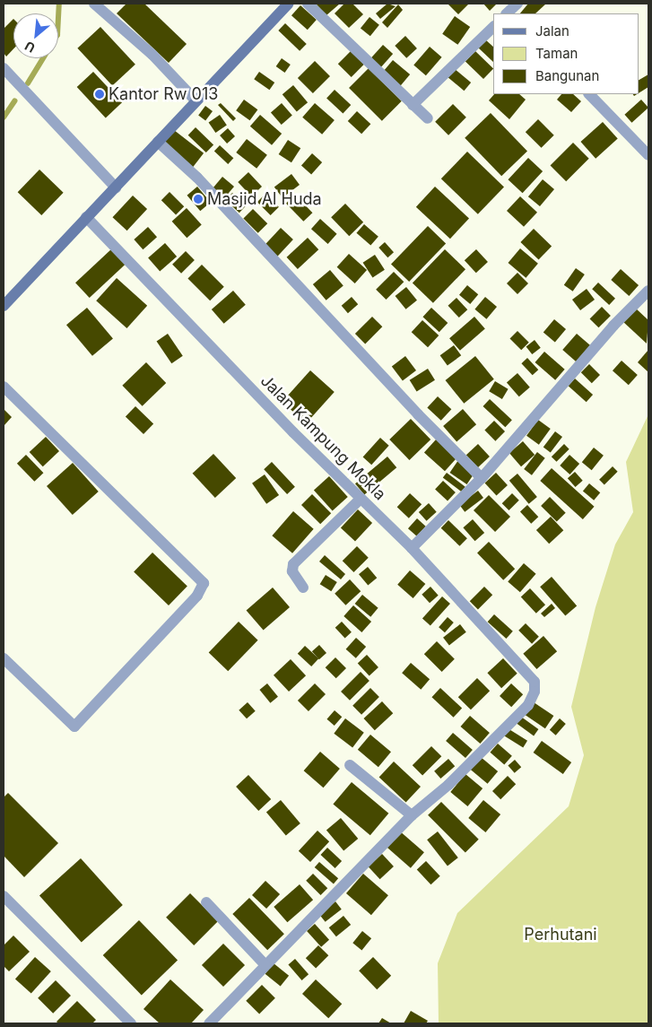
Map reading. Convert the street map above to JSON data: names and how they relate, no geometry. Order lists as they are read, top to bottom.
{
  "streets": {
    "street": ["Jalan Kampung Mokla"]
  },
  "parks": ["Perhutani"],
  "places": ["Kantor Rw 013", "Masjid Al Huda"],
  "legend": ["Jalan", "Taman", "Bangunan"],
  "north": "bottom left"
}
